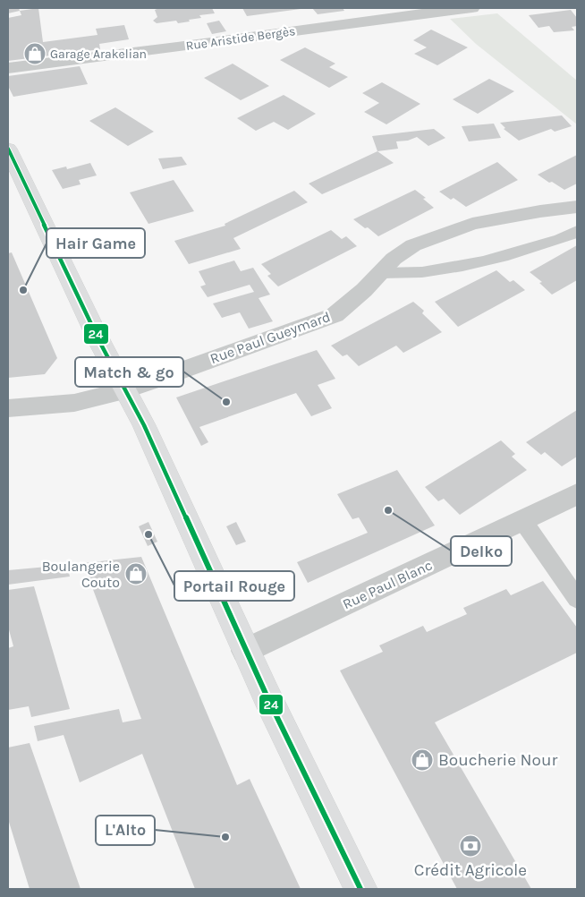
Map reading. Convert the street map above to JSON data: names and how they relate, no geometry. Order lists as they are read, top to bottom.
{
  "streets": {
    "street": ["Rue Aristide Bergès", "Rue Paul Gueymard", "Rue Paul Blanc"]
  },
  "places": {
    "shop": ["Garage Arakelian", "Boulangerie Couto", "Boucherie Nour"],
    "other": [
      "Hair Game",
      "Match & go",
      "Delko",
      "Portail Rouge",
      "L'Alto"
    ],
    "bank": ["Crédit Agricole"]
  },
  "lines": ["transit line 24"]
}
